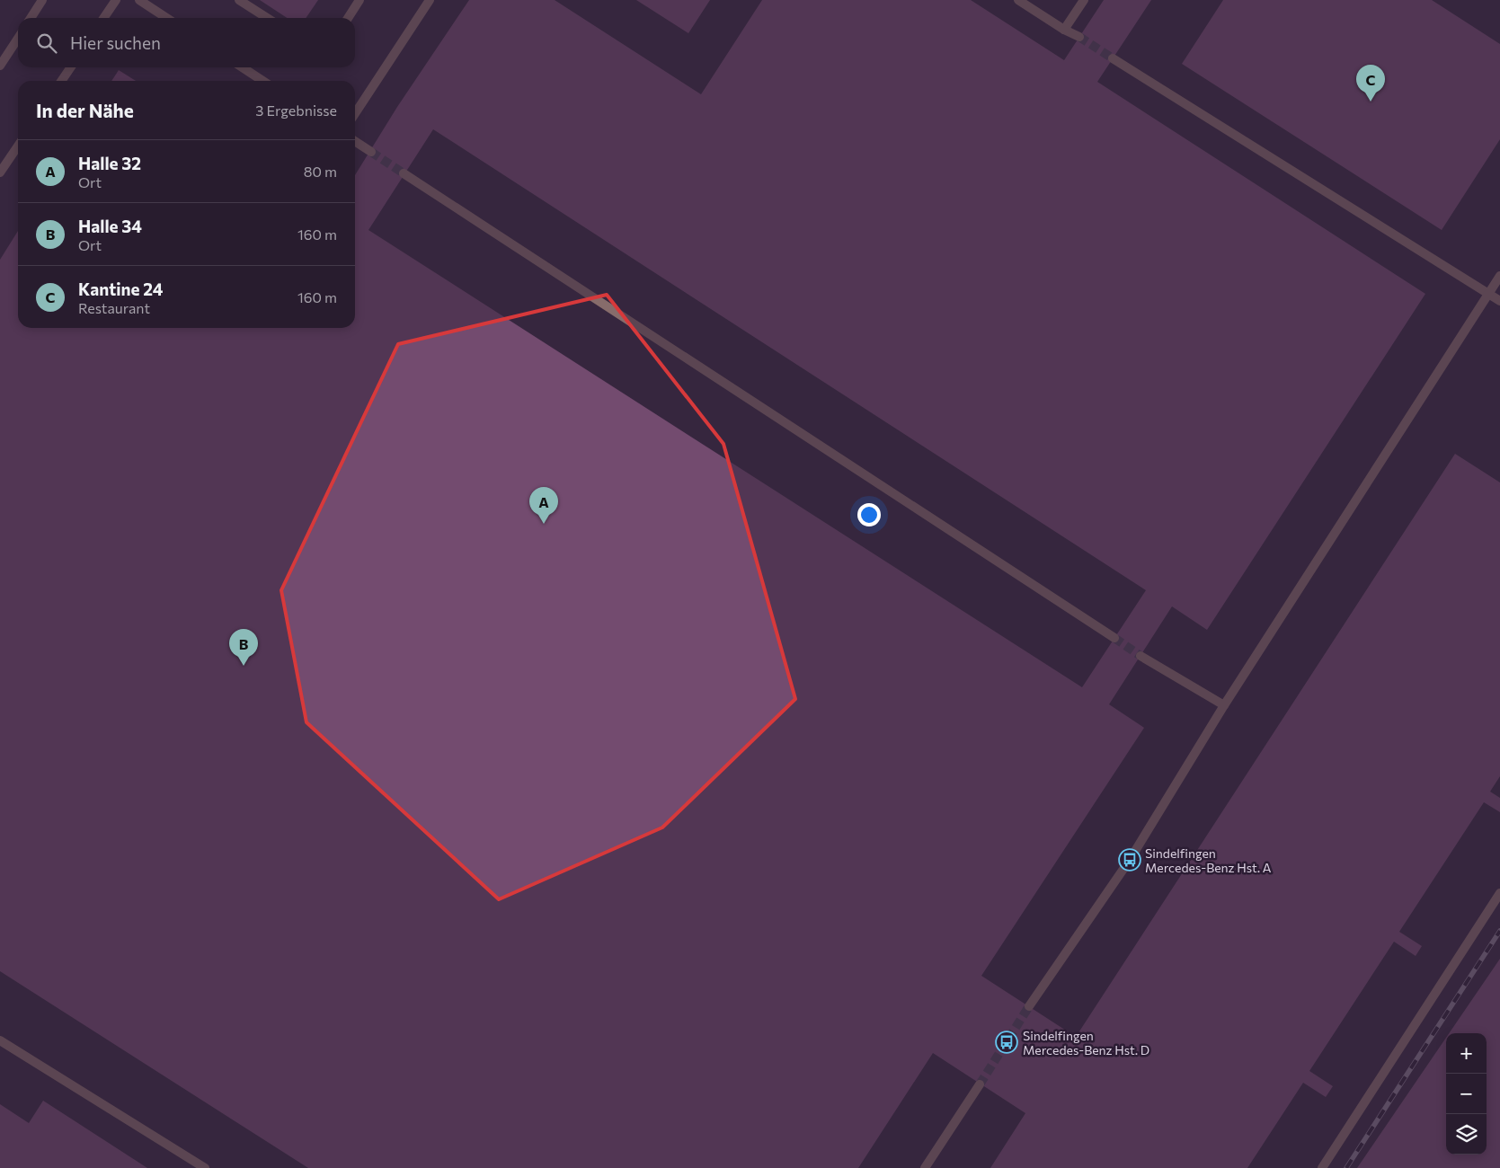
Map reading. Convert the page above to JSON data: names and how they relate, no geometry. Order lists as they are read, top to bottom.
{
  "places": {
    "bus stop": ["Sindelfingen Mercedes-Benz Hst. A", "Sindelfingen Mercedes-Benz Hst. D"]
  },
  "page": {
    "search": "Hier suchen",
    "pins": ["C", "A", "B"],
    "heading": ["In der Nähe", "3 Ergebnisse"],
    "list": [
      {
        "mark": "A",
        "name": "Halle 32",
        "note": "Ort",
        "value": "80 m"
      },
      {
        "mark": "B",
        "name": "Halle 34",
        "note": "Ort",
        "value": "160 m"
      },
      {
        "mark": "C",
        "name": "Kantine 24",
        "note": "Restaurant",
        "value": "160 m"
      }
    ],
    "map_buttons": ["+", "−"]
  }
}
